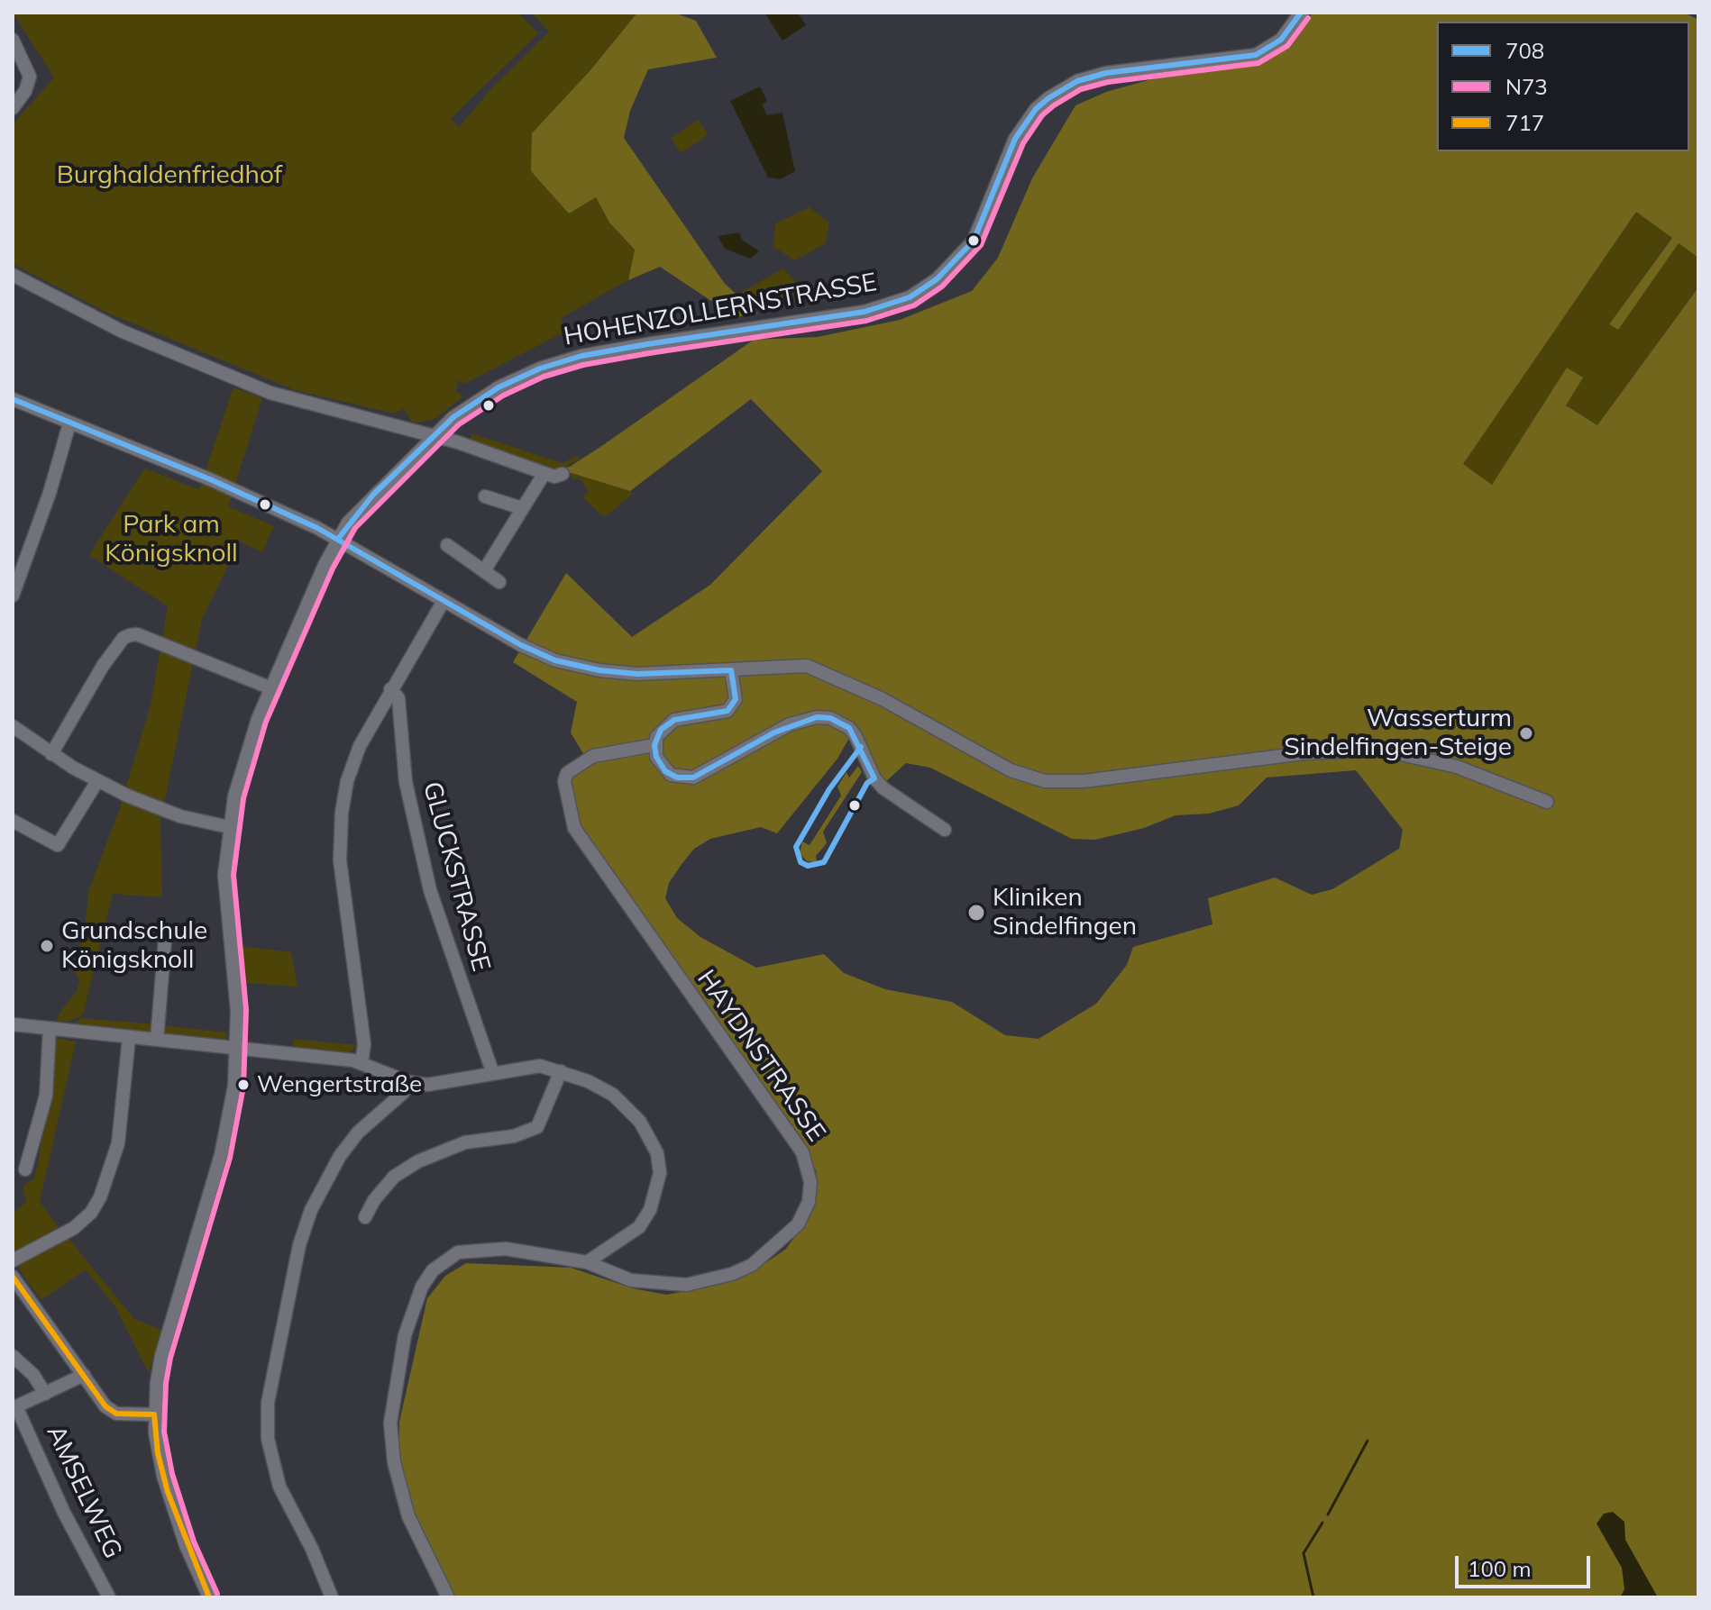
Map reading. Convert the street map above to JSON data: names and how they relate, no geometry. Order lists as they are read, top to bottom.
{
  "streets": {
    "street": [
      "HOHENZOLLERNSTRASSE",
      "GLUCKSTRASSE",
      "HAYDNSTRASSE",
      "AMSELWEG"
    ]
  },
  "parks": ["Burghaldenfriedhof", "Park am Königsknoll"],
  "places": [
    "Wasserturm Sindelfingen-Steige",
    "Kliniken Sindelfingen",
    "Grundschule Königsknoll",
    "Wengertstraße"
  ],
  "lines": ["transit line 708", "transit line N73", "transit line 717"],
  "legend": ["708", "N73", "717"],
  "scale_bar": "100 m"
}
